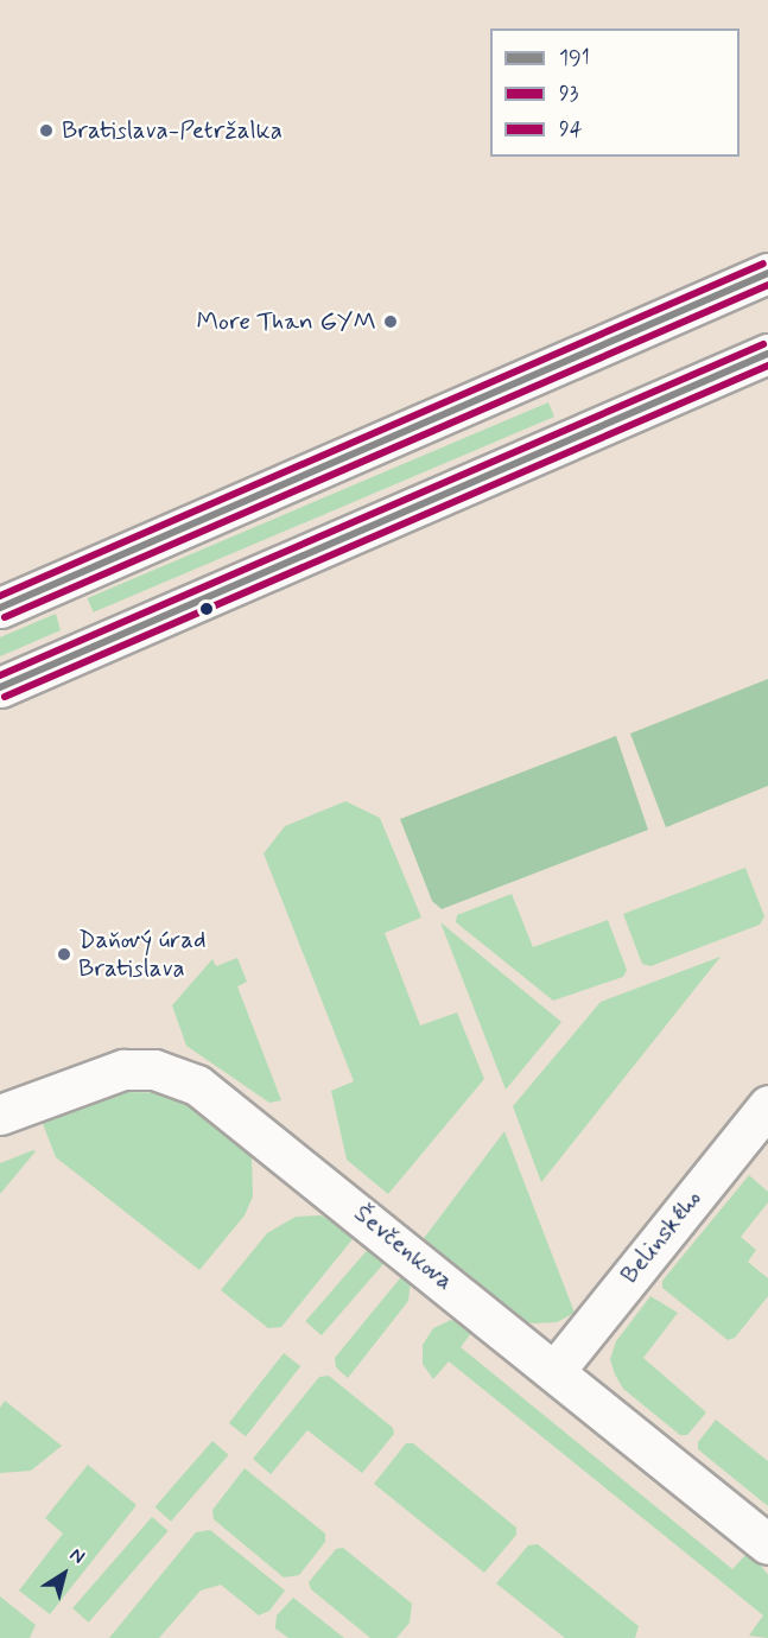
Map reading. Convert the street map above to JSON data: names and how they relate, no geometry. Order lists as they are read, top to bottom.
{
  "streets": {
    "main road": ["Belinského", "Ševčenkova"]
  },
  "crossings": [
    ["Belinského", "Ševčenkova"]
  ],
  "places": ["Bratislava-Petržalka", "More Than GYM", "Daňový úrad Bratislava"],
  "lines": ["transit line 94", "transit line 191", "transit line 93"],
  "legend": ["191", "93", "94"],
  "north": "top right"
}
